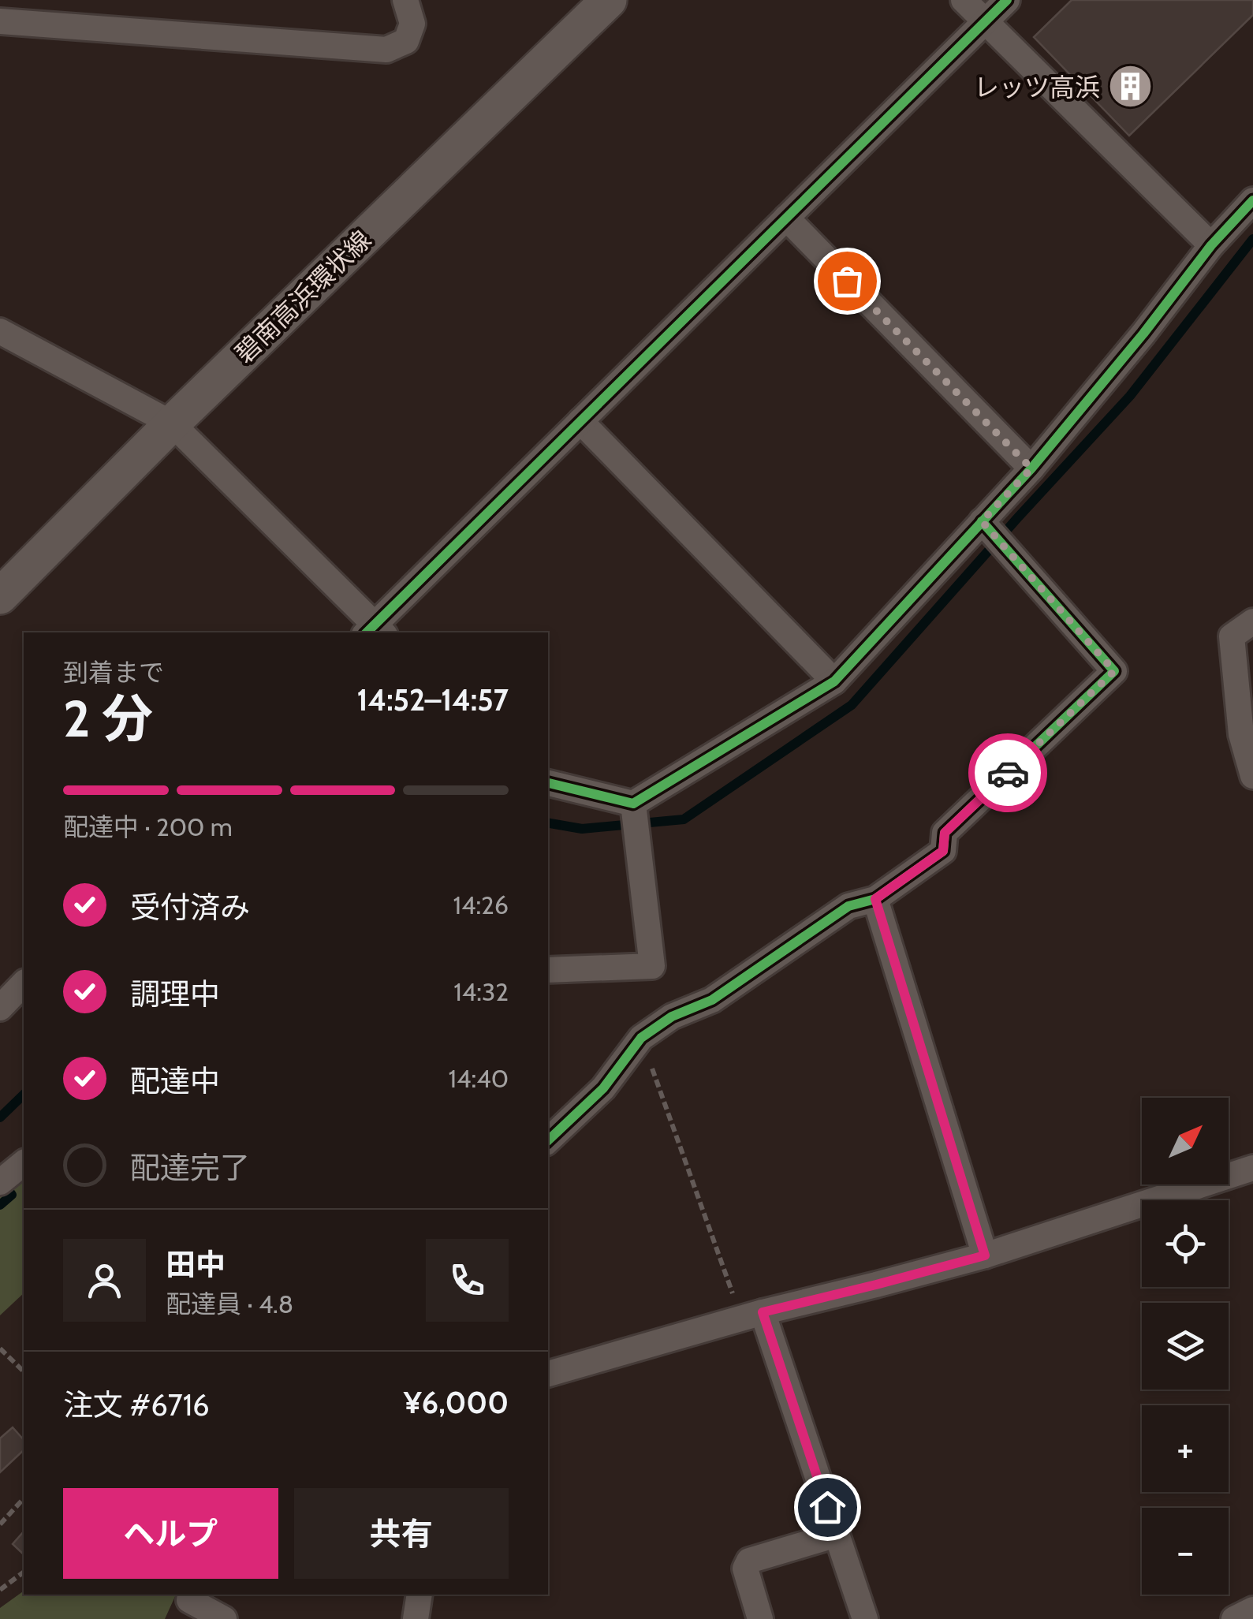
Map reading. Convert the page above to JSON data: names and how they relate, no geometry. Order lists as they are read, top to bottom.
{
  "streets": {
    "main road": ["碧南高浜環状線"]
  },
  "places": {
    "building": ["レッツ高浜"]
  },
  "north": "top right",
  "page": {
    "heading": ["2 分", "到着まで", "14:52–14:57"],
    "panel": [
      "田中",
      "配達員 · 4.8",
      "注文 #6716",
      "¥6,000"
    ],
    "bar": "配達中 · 200 m",
    "list": [
      ["受付済み", "14:26"],
      ["調理中", "14:32"],
      ["配達中", "14:40"],
      "配達完了"
    ],
    "map_buttons": ["+", "−"],
    "buttons": ["ヘルプ", "共有"]
  }
}
